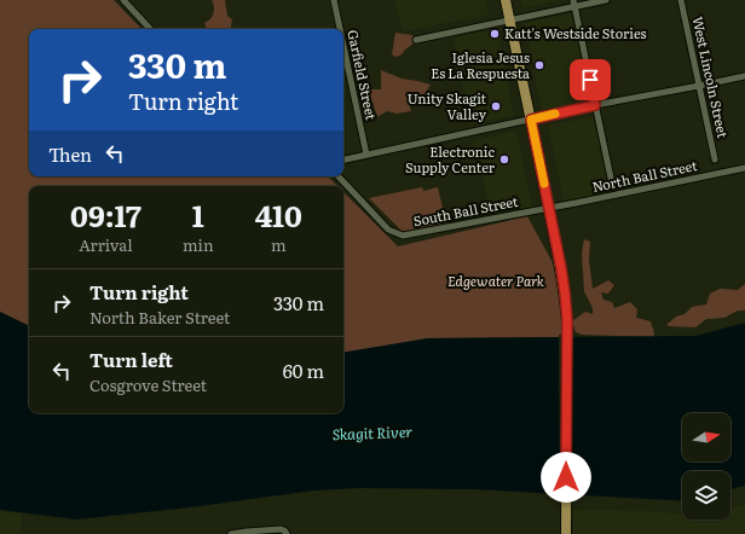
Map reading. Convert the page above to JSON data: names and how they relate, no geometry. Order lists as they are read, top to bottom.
{
  "streets": {
    "street": [
      "Garfield Street",
      "West Lincoln Street",
      "North Ball Street",
      "South Ball Street"
    ]
  },
  "crossings": [
    ["North Ball Street", "South Ball Street"]
  ],
  "water": ["Skagit River"],
  "parks": ["Edgewater Park"],
  "places": [
    "Katt's Westside Stories",
    "Iglesia Jesus Es La Respuesta",
    "Unity Skagit Valley",
    "Electronic Supply Center"
  ],
  "north": "right",
  "page": {
    "turn": ["330 m", "Turn right"],
    "then": "Then",
    "eta": [
      "09:17",
      "Arrival",
      "1",
      "min",
      "410",
      "m"
    ],
    "list": [
      {
        "name": "Turn right",
        "note": "North Baker Street",
        "value": "330 m"
      },
      {
        "name": "Turn left",
        "note": "Cosgrove Street",
        "value": "60 m"
      }
    ]
  }
}
